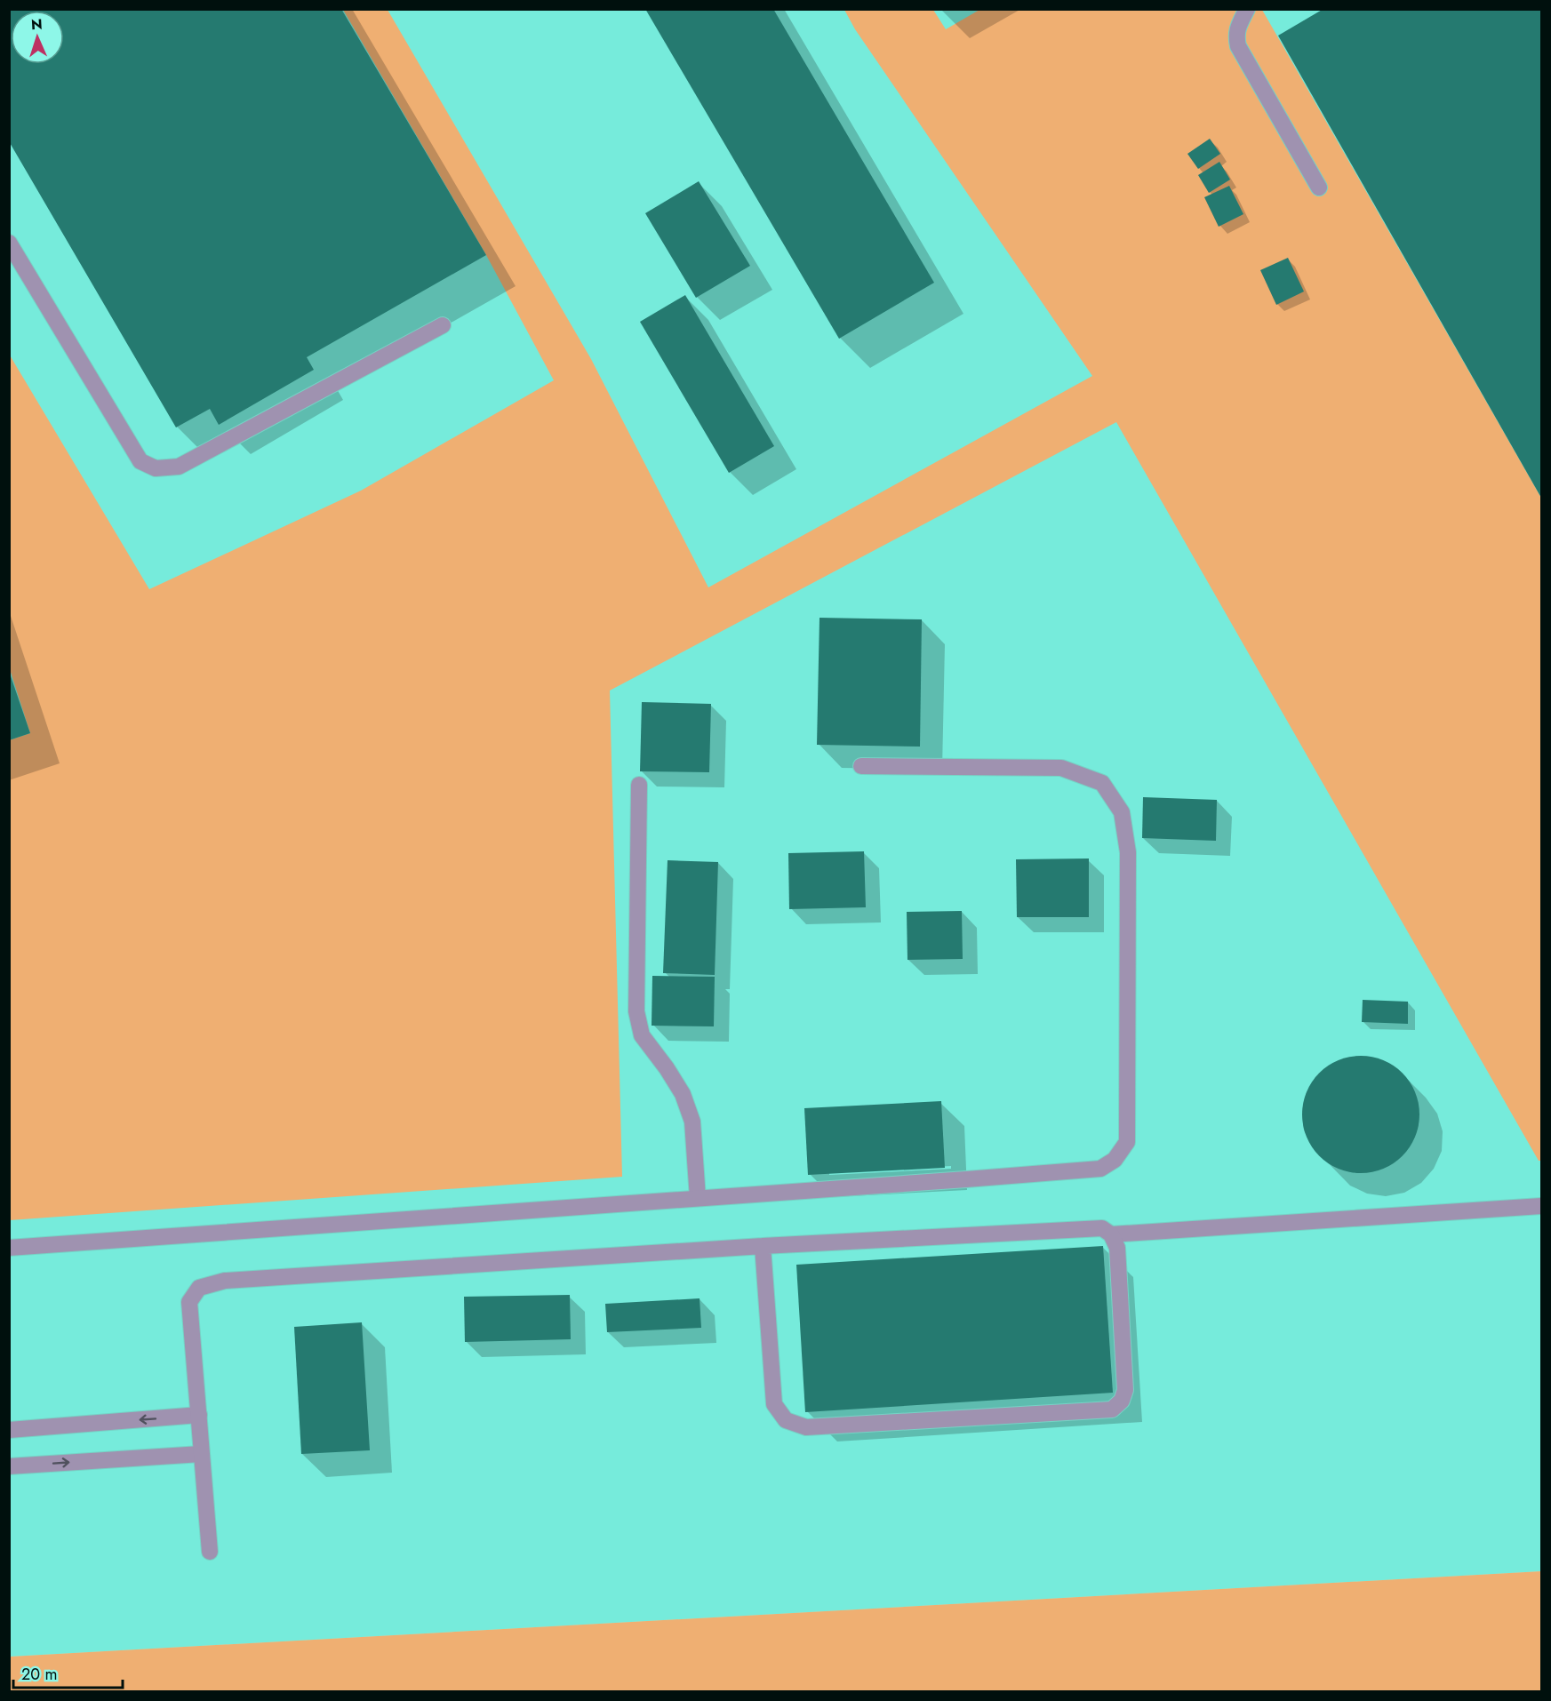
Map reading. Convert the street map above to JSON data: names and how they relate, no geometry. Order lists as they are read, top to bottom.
{
  "scale_bar": "20 m",
  "north": "top"
}
